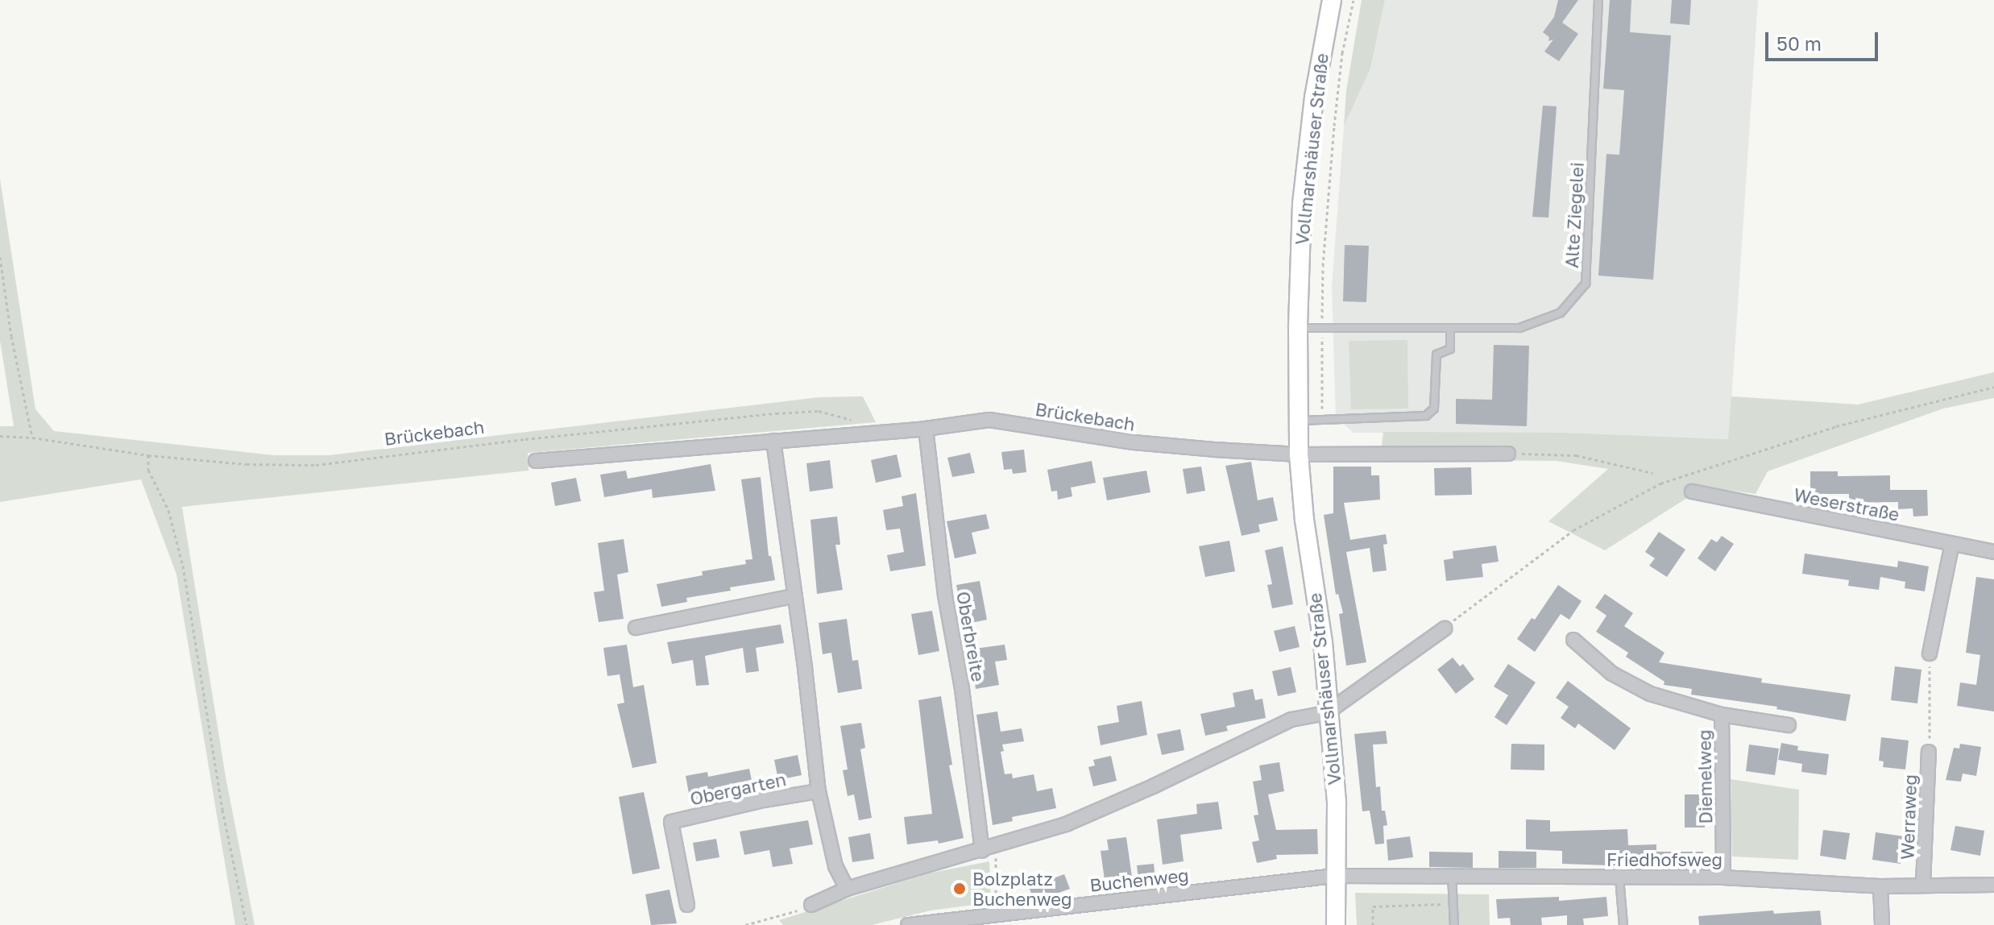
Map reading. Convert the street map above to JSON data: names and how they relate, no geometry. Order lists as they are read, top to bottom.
{
  "streets": {
    "main road": ["Vollmarshäuser Straße"],
    "street": [
      "Brückebach",
      "Weserstraße",
      "Oberbreite",
      "Diemelweg",
      "Obergarten",
      "Werraweg",
      "Friedhofsweg",
      "Buchenweg"
    ],
    "lane": ["Alte Ziegelei"]
  },
  "crossings": [
    ["Vollmarshäuser Straße", "Alte Ziegelei"],
    ["Vollmarshäuser Straße", "Brückebach"],
    ["Vollmarshäuser Straße", "Friedhofsweg"],
    ["Vollmarshäuser Straße", "Buchenweg"],
    ["Brückebach", "Oberbreite"],
    ["Diemelweg", "Friedhofsweg"],
    ["Werraweg", "Friedhofsweg"],
    ["Friedhofsweg", "Buchenweg"]
  ],
  "places": ["Bolzplatz Buchenweg"],
  "scale_bar": "50 m"
}
